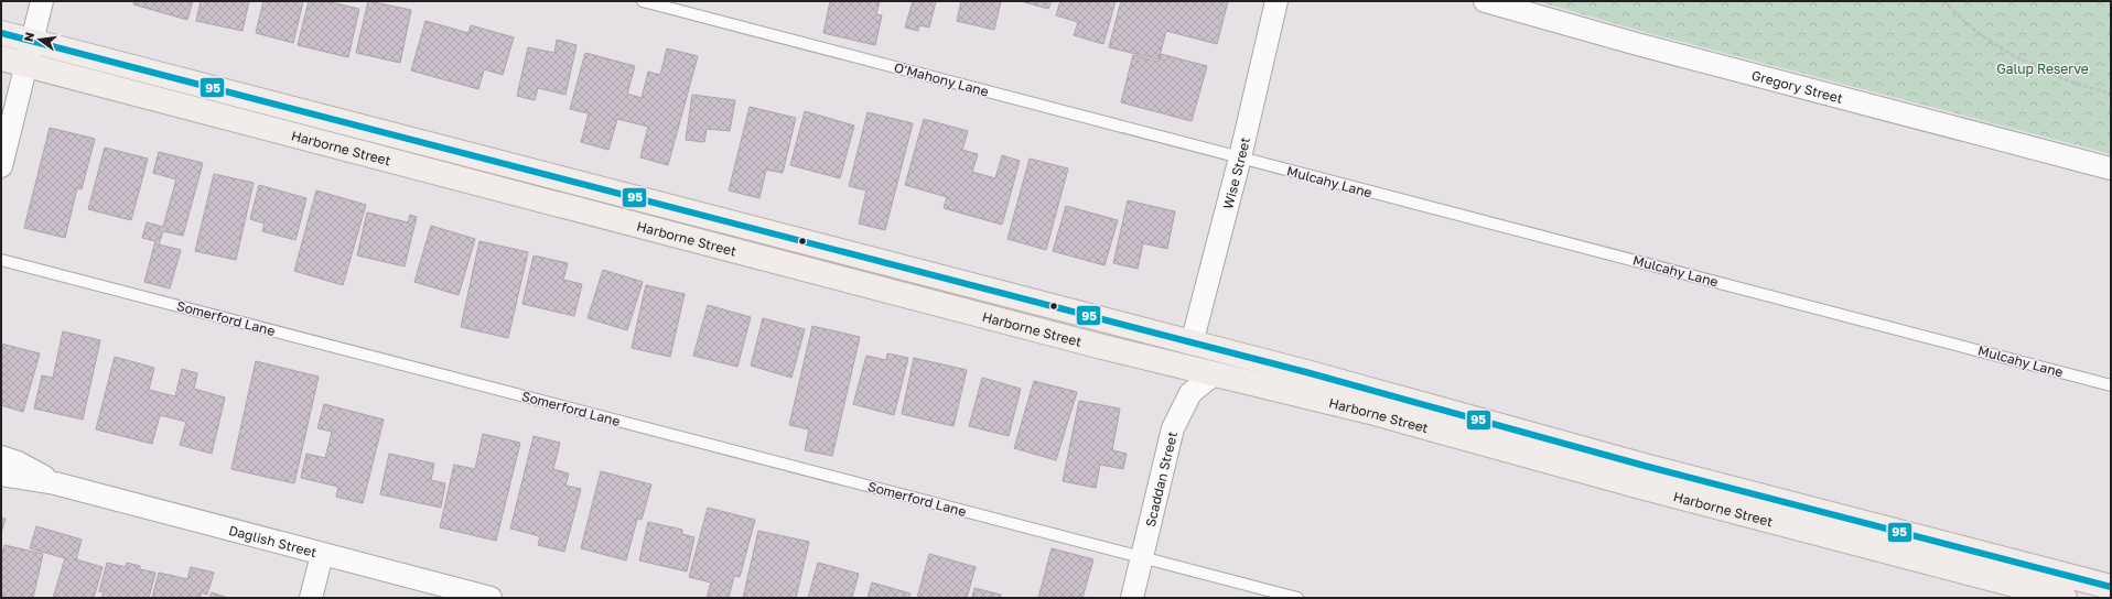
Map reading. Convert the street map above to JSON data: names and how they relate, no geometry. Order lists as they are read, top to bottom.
{
  "streets": {
    "main road": ["Harborne Street"],
    "street": [
      "Gregory Street",
      "Wise Street",
      "Scaddan Street",
      "Daglish Street"
    ],
    "lane": ["O'Mahony Lane", "Mulcahy Lane", "Somerford Lane"]
  },
  "crossings": [
    ["O'Mahony Lane", "Wise Street"],
    ["O'Mahony Lane", "Mulcahy Lane"],
    ["Harborne Street", "Wise Street"],
    ["Harborne Street", "Scaddan Street"],
    ["Wise Street", "Mulcahy Lane"],
    ["Somerford Lane", "Scaddan Street"]
  ],
  "parks": ["Galup Reserve"],
  "lines": ["transit line 95"],
  "north": "left"
}
